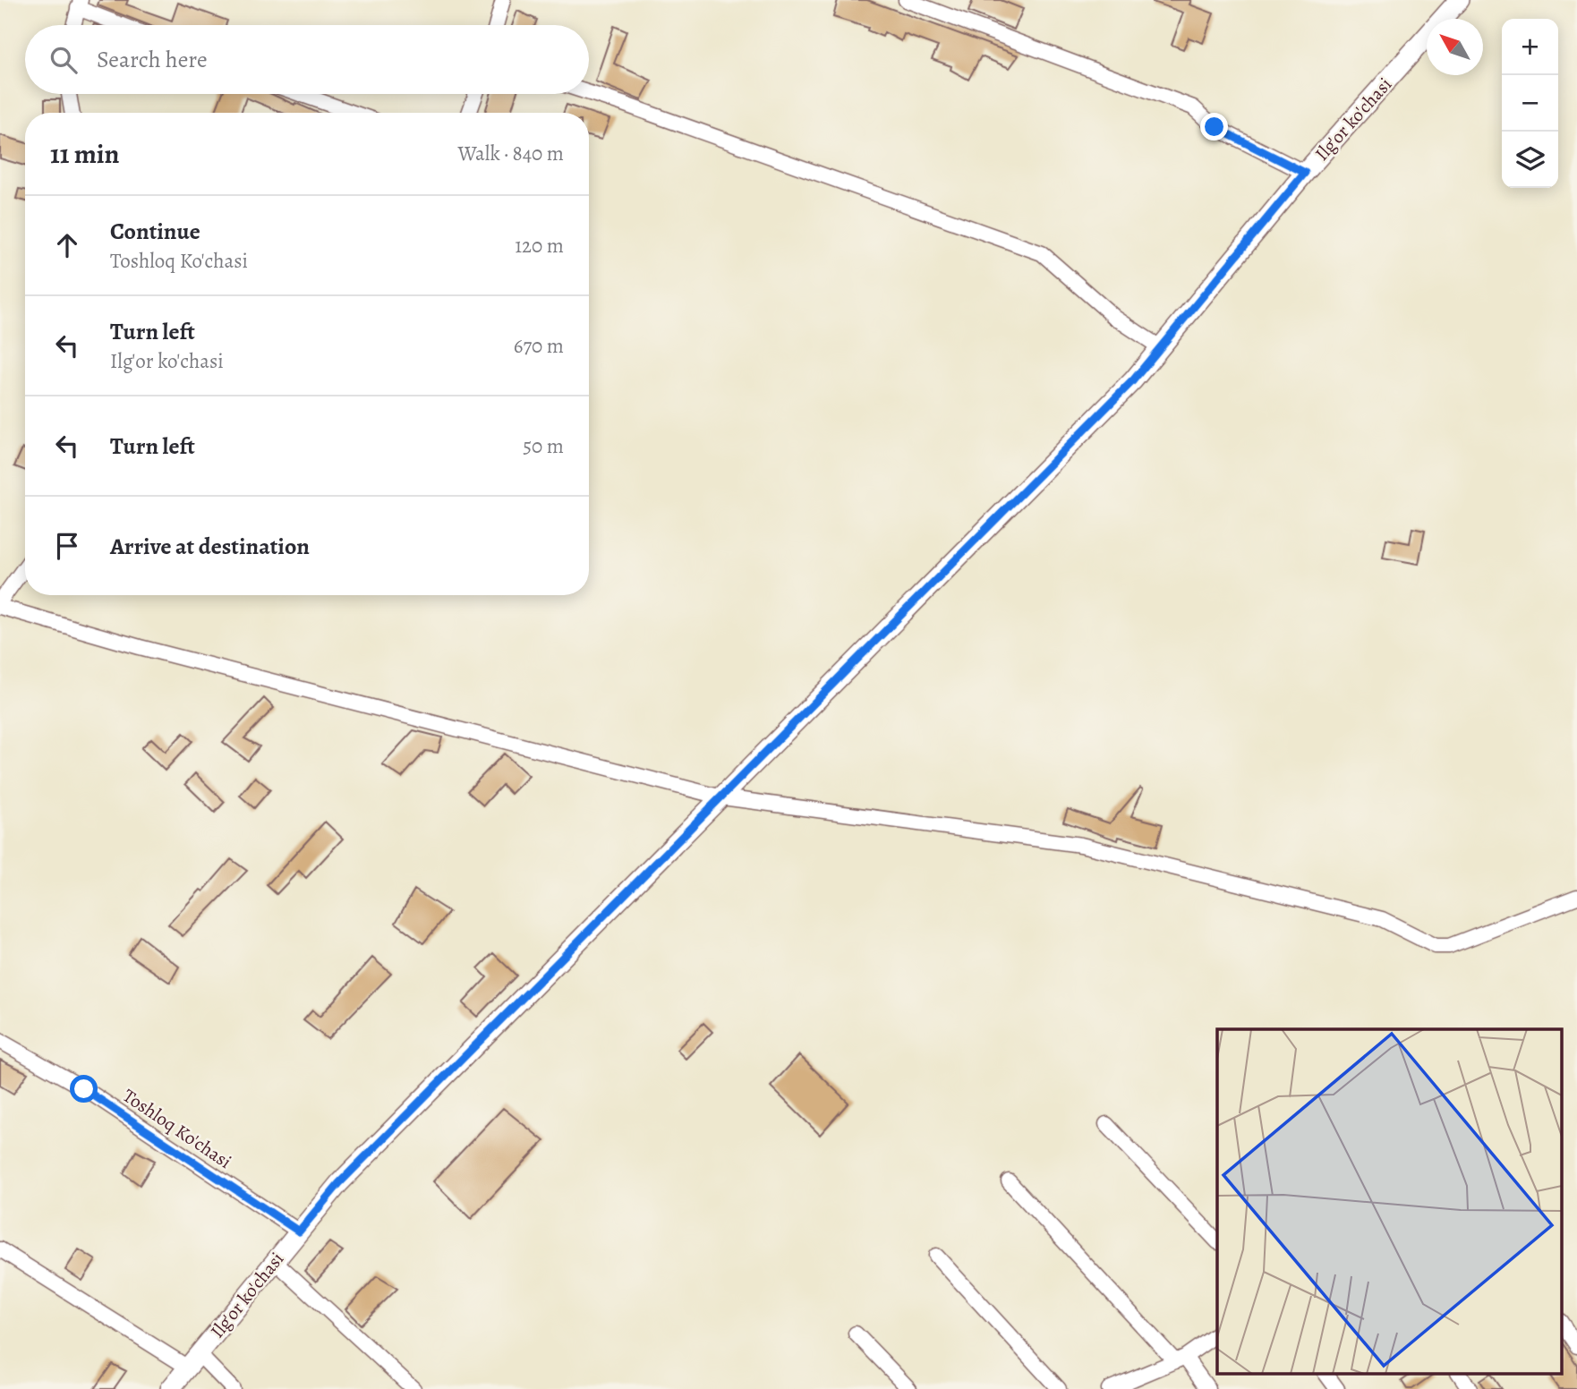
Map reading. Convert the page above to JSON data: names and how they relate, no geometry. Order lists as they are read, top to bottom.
{
  "streets": {
    "street": ["Ilg'or ko'chasi", "Toshloq Ko'chasi"]
  },
  "crossings": [
    ["Ilg'or ko'chasi", "Toshloq Ko'chasi"]
  ],
  "north": "top left",
  "page": {
    "map_buttons": ["+", "−"],
    "search": "Search here",
    "heading": ["11 min", "Walk · 840 m"],
    "list": [
      ["Continue", "Toshloq Ko'chasi", "120 m"],
      ["Turn left", "Ilg'or ko'chasi", "670 m"],
      ["Turn left", "50 m"],
      "Arrive at destination"
    ]
  }
}
